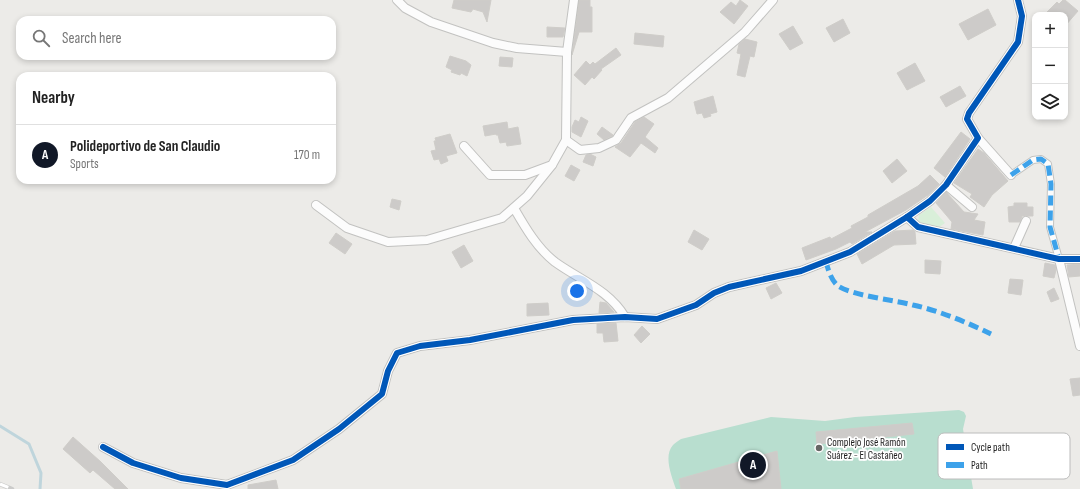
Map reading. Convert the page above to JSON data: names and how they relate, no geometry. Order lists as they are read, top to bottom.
{
  "places": ["Complejo José Ramón Suárez - El Castañeo"],
  "legend": ["Cycle path", "Path"],
  "page": {
    "map_buttons": ["+", "−"],
    "search": "Search here",
    "heading": "Nearby",
    "list": [
      {
        "mark": "A",
        "name": "Polideportivo de San Claudio",
        "note": "Sports",
        "value": "170 m"
      }
    ],
    "pins": "A"
  }
}
